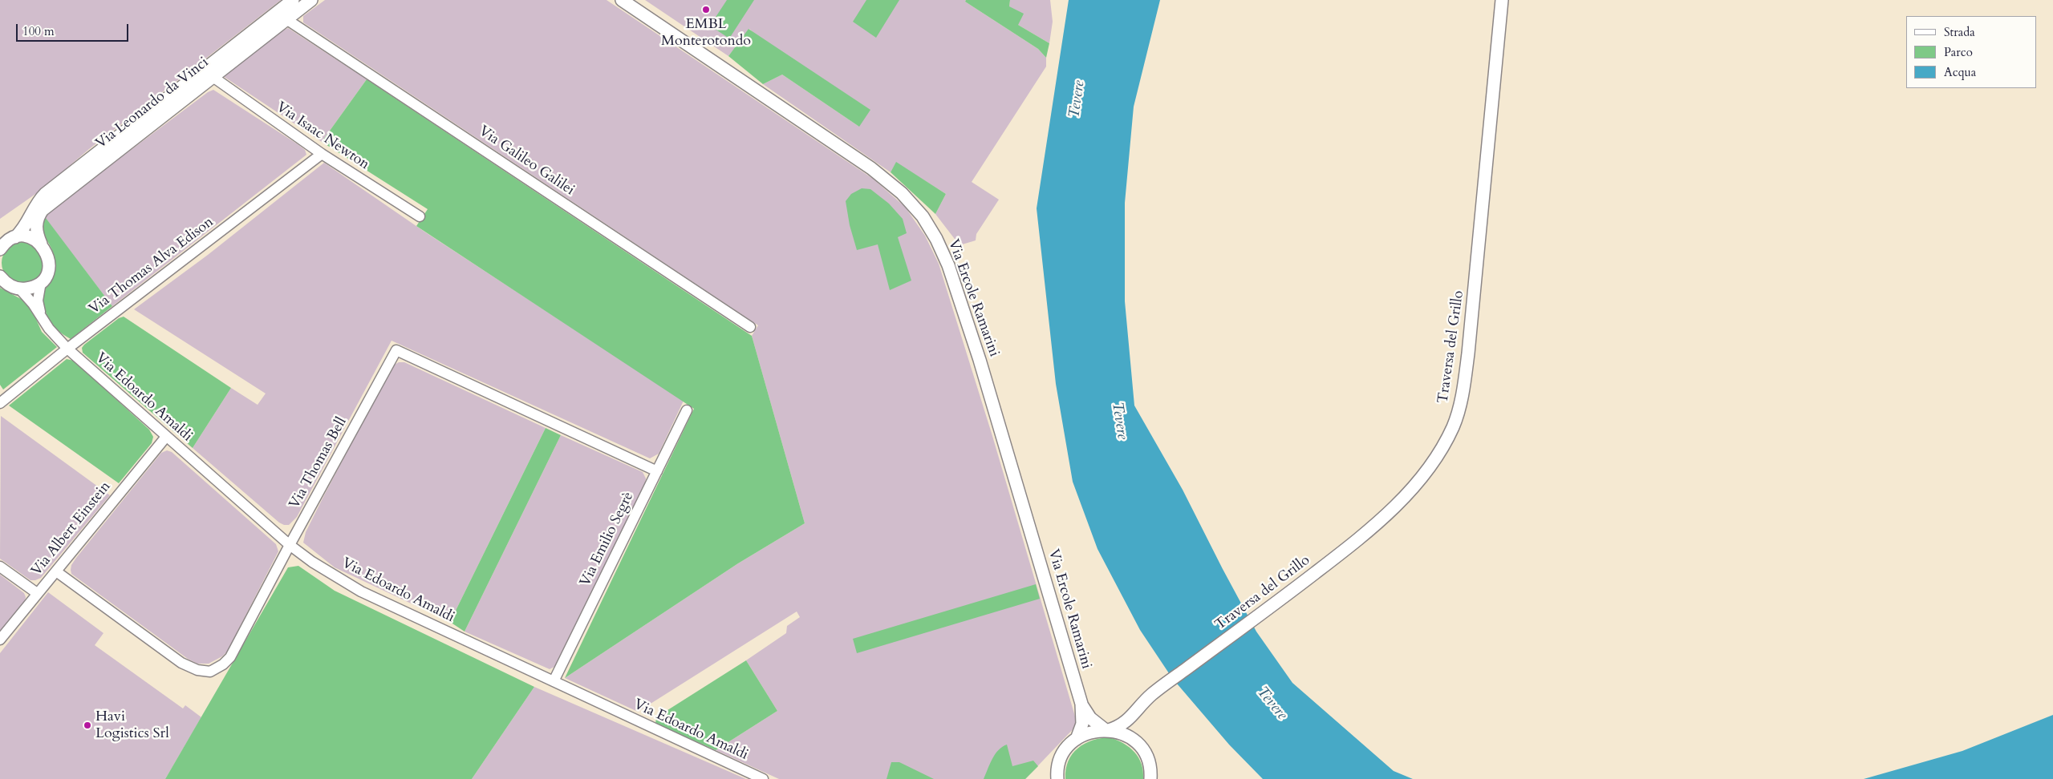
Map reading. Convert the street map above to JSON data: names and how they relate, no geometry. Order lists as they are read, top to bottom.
{
  "streets": {
    "main road": ["Via Leonardo da Vinci", "Via Ercole Ramarini", "Traversa del Grillo"],
    "street": [
      "Via Isaac Newton",
      "Via Galileo Galilei",
      "Via Thomas Alva Edison",
      "Via Edoardo Amaldi",
      "Via Thomas Bell",
      "Via Albert Einstein",
      "Via Emilio Segrè"
    ]
  },
  "crossings": [
    ["Via Leonardo da Vinci", "Via Isaac Newton"],
    ["Via Leonardo da Vinci", "Via Galileo Galilei"],
    ["Via Isaac Newton", "Via Thomas Alva Edison"],
    ["Via Thomas Alva Edison", "Via Edoardo Amaldi"],
    ["Via Ercole Ramarini", "Traversa del Grillo"],
    ["Via Edoardo Amaldi", "Via Thomas Bell"],
    ["Via Edoardo Amaldi", "Via Albert Einstein"],
    ["Via Edoardo Amaldi", "Via Emilio Segrè"],
    ["Via Thomas Bell", "Via Albert Einstein"],
    ["Via Thomas Bell", "Via Emilio Segrè"]
  ],
  "water": ["Tevere"],
  "places": ["EMBL Monterotondo", "Havi Logistics Srl"],
  "legend": ["Strada", "Parco", "Acqua"],
  "scale_bar": "100 m"
}
